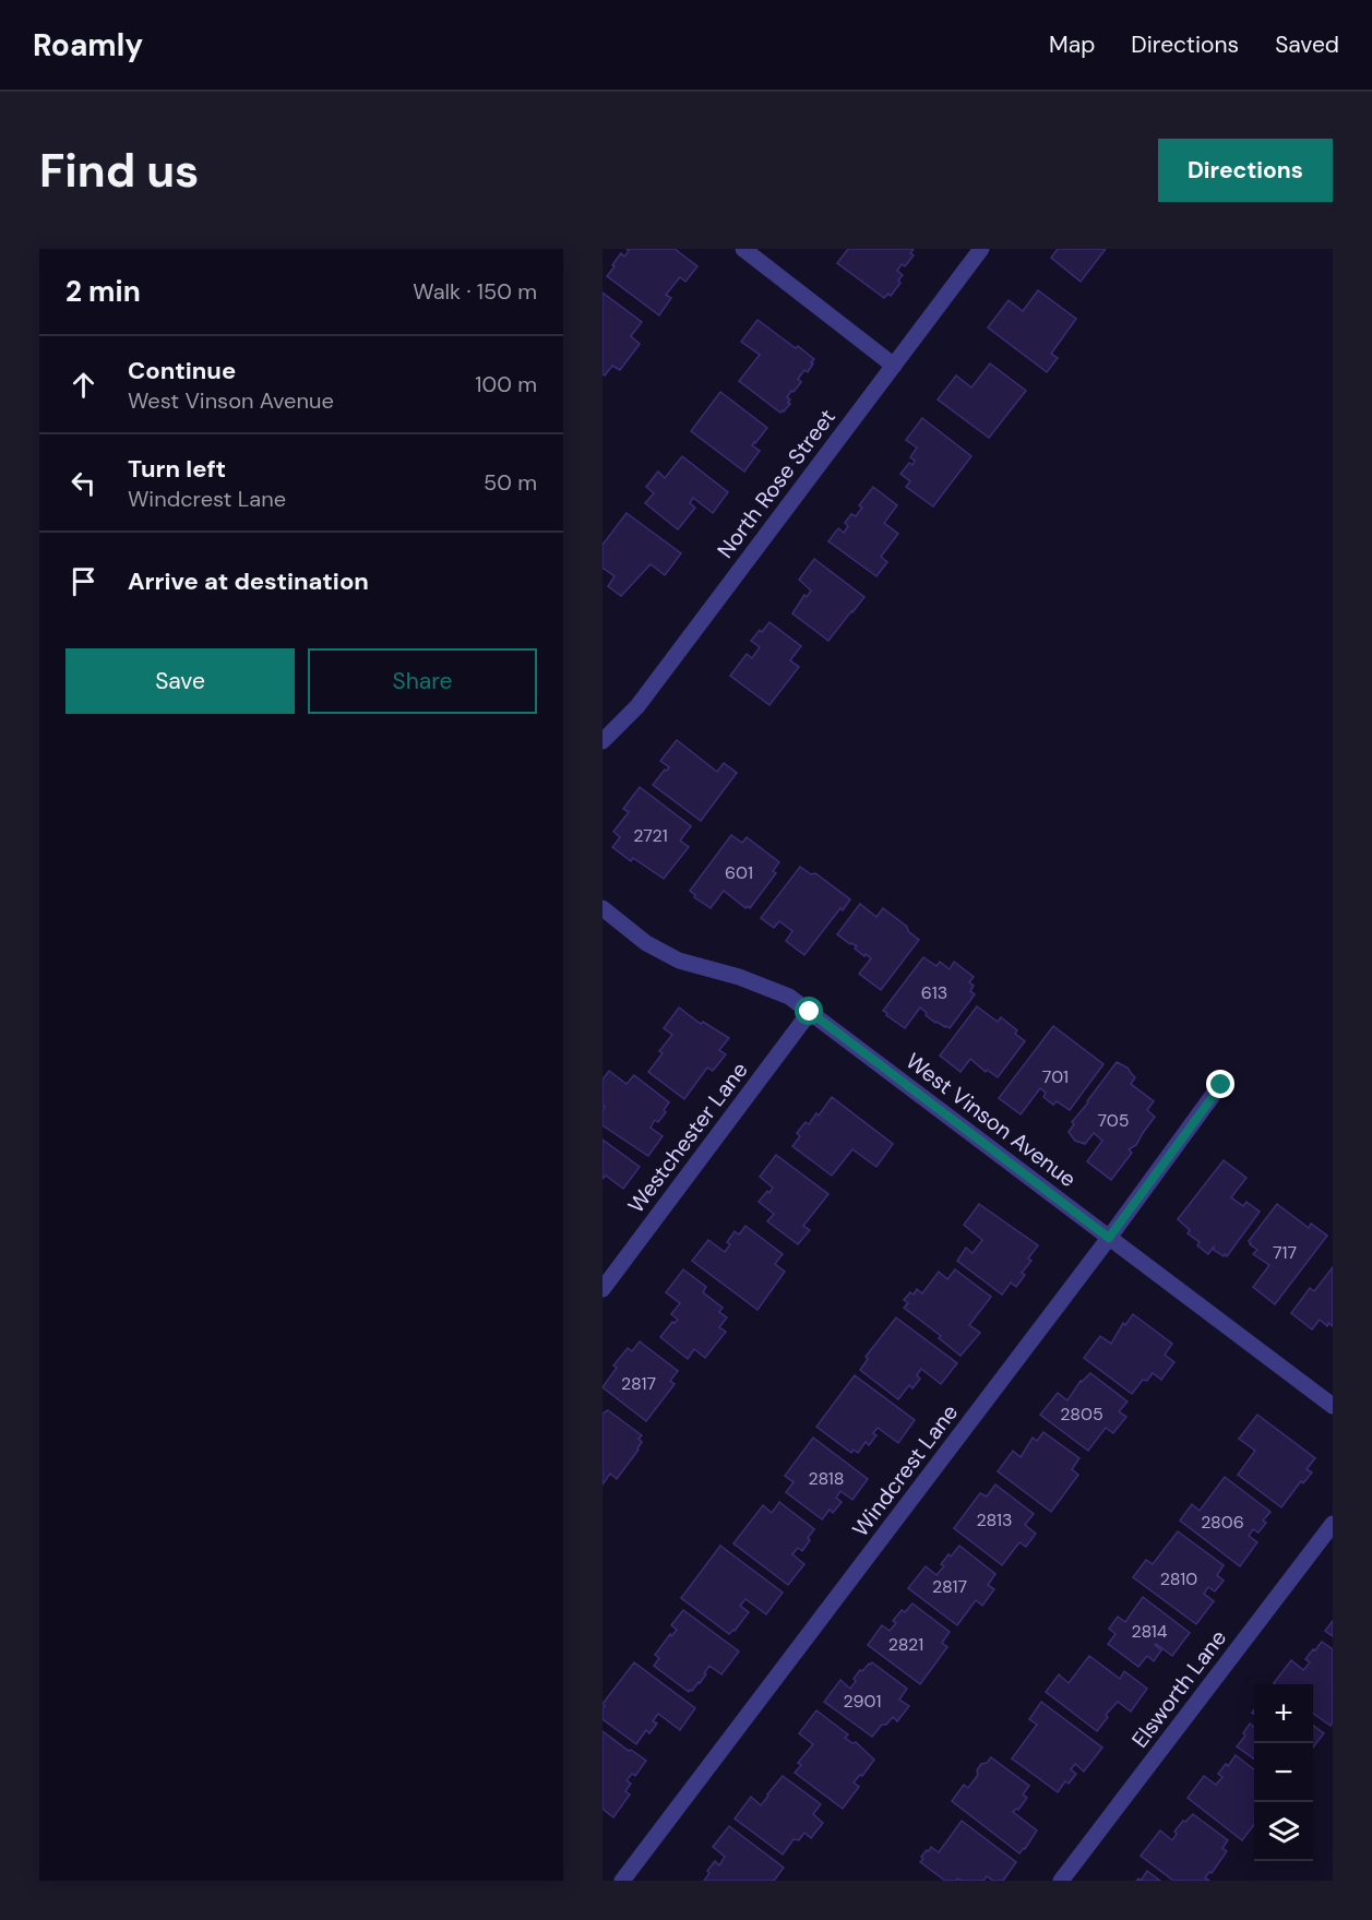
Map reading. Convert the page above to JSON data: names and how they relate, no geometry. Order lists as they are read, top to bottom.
{
  "streets": {
    "street": [
      "North Rose Street",
      "West Vinson Avenue",
      "Westchester Lane",
      "Windcrest Lane",
      "Elsworth Lane"
    ]
  },
  "crossings": [
    ["West Vinson Avenue", "Westchester Lane"],
    ["West Vinson Avenue", "Windcrest Lane"]
  ],
  "house_numbers": [
    "2721",
    "601",
    "613",
    "701",
    "705",
    "717",
    "2817",
    "2805",
    "2818",
    "2813",
    "2806",
    "2810",
    "2817",
    "2814",
    "2821",
    "2901"
  ],
  "page": {
    "header": "Roamly",
    "nav": ["Map", "Directions", "Saved"],
    "buttons": [
      "Directions",
      ["Save", "Share"]
    ],
    "title": "Find us",
    "heading": ["2 min", "Walk · 150 m"],
    "list": [
      ["Continue", "West Vinson Avenue", "100 m"],
      ["Turn left", "Windcrest Lane", "50 m"],
      "Arrive at destination"
    ],
    "map_buttons": ["+", "−"]
  }
}
